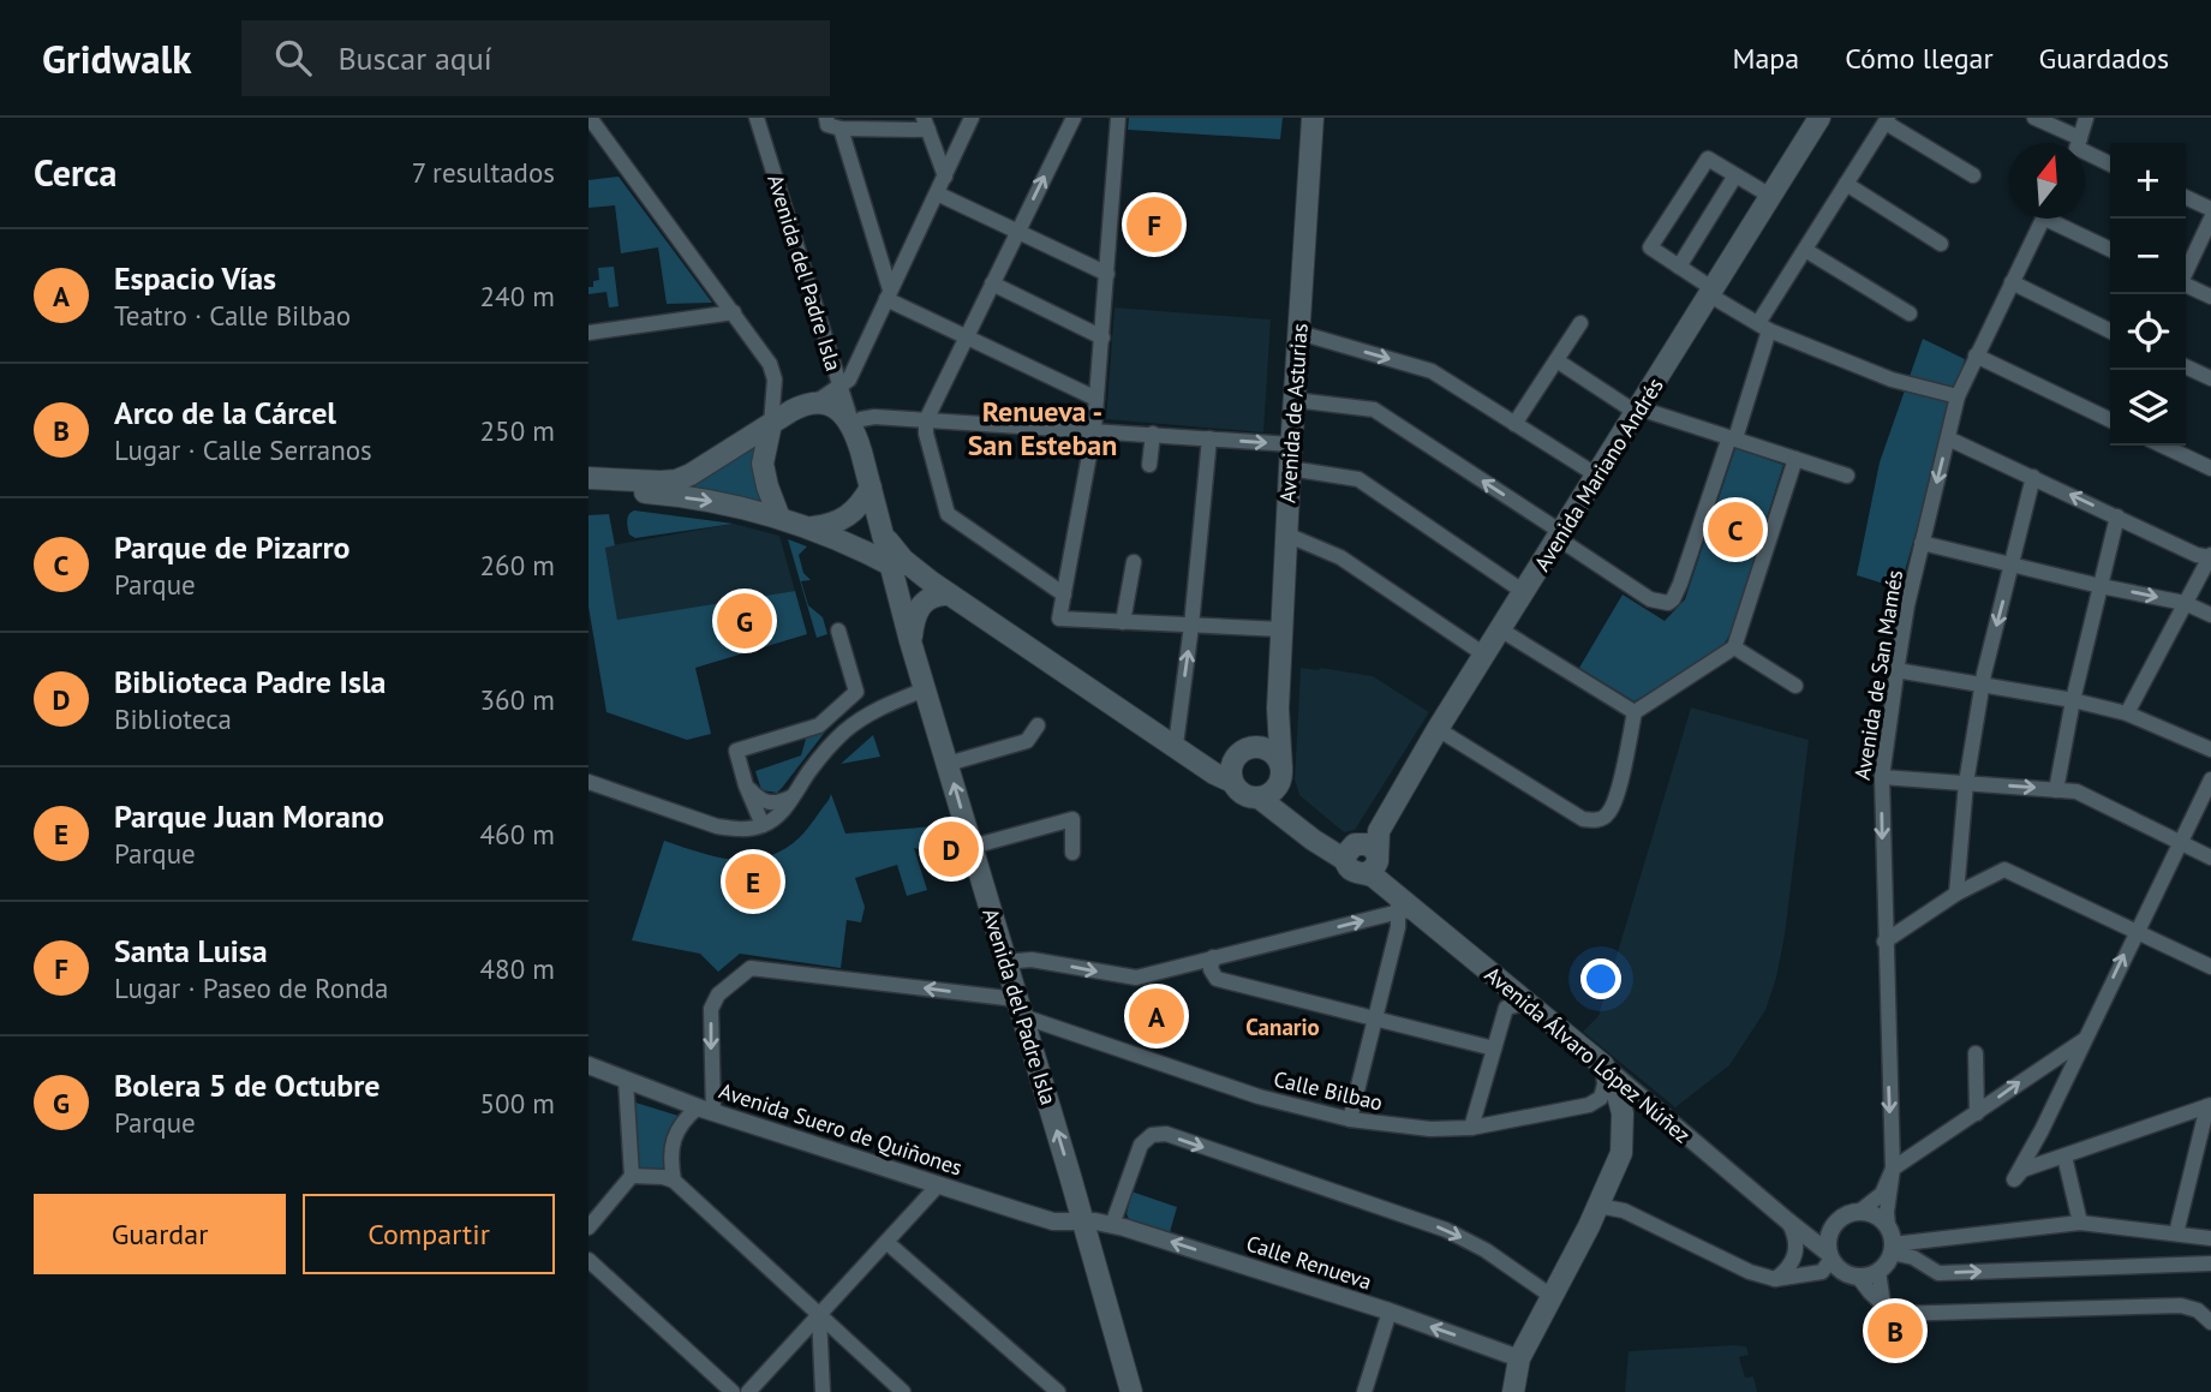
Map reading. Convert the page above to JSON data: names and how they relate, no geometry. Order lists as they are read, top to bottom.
{
  "streets": {
    "main road": [
      "Avenida del Padre Isla",
      "Avenida de Asturias",
      "Avenida Mariano Andrés",
      "Avenida Álvaro López Núñez"
    ],
    "street": [
      "Avenida de San Mamés",
      "Calle Bilbao",
      "Avenida Suero de Quiñones",
      "Calle Renueva"
    ]
  },
  "crossings": [
    ["Avenida del Padre Isla", "Calle Bilbao"],
    ["Avenida del Padre Isla", "Avenida Suero de Quiñones"],
    ["Avenida del Padre Isla", "Calle Renueva"],
    ["Avenida de Asturias", "Avenida Álvaro López Núñez"],
    ["Avenida Mariano Andrés", "Avenida Álvaro López Núñez"],
    ["Avenida de San Mamés", "Avenida Álvaro López Núñez"],
    ["Avenida Álvaro López Núñez", "Calle Bilbao"],
    ["Calle Bilbao", "Avenida Suero de Quiñones"],
    ["Avenida Suero de Quiñones", "Calle Renueva"]
  ],
  "one_way": ["Calle Renueva"],
  "districts": ["Renueva - San Esteban", "Canario"],
  "north": "top",
  "page": {
    "header": "Gridwalk",
    "search": "Buscar aquí",
    "nav": ["Mapa", "Cómo llegar", "Guardados"],
    "heading": ["Cerca", "7 resultados"],
    "map_buttons": ["+", "−"],
    "pins": [
      "F",
      "C",
      "G",
      "D",
      "E",
      "A",
      "B"
    ],
    "list": [
      {
        "mark": "A",
        "name": "Espacio Vías",
        "note": "Teatro · Calle Bilbao",
        "value": "240 m"
      },
      {
        "mark": "B",
        "name": "Arco de la Cárcel",
        "note": "Lugar · Calle Serranos",
        "value": "250 m"
      },
      {
        "mark": "C",
        "name": "Parque de Pizarro",
        "note": "Parque",
        "value": "260 m"
      },
      {
        "mark": "D",
        "name": "Biblioteca Padre Isla",
        "note": "Biblioteca",
        "value": "360 m"
      },
      {
        "mark": "E",
        "name": "Parque Juan Morano",
        "note": "Parque",
        "value": "460 m"
      },
      {
        "mark": "F",
        "name": "Santa Luisa",
        "note": "Lugar · Paseo de Ronda",
        "value": "480 m"
      },
      {
        "mark": "G",
        "name": "Bolera 5 de Octubre",
        "note": "Parque",
        "value": "500 m"
      }
    ],
    "buttons": ["Guardar", "Compartir"]
  }
}
